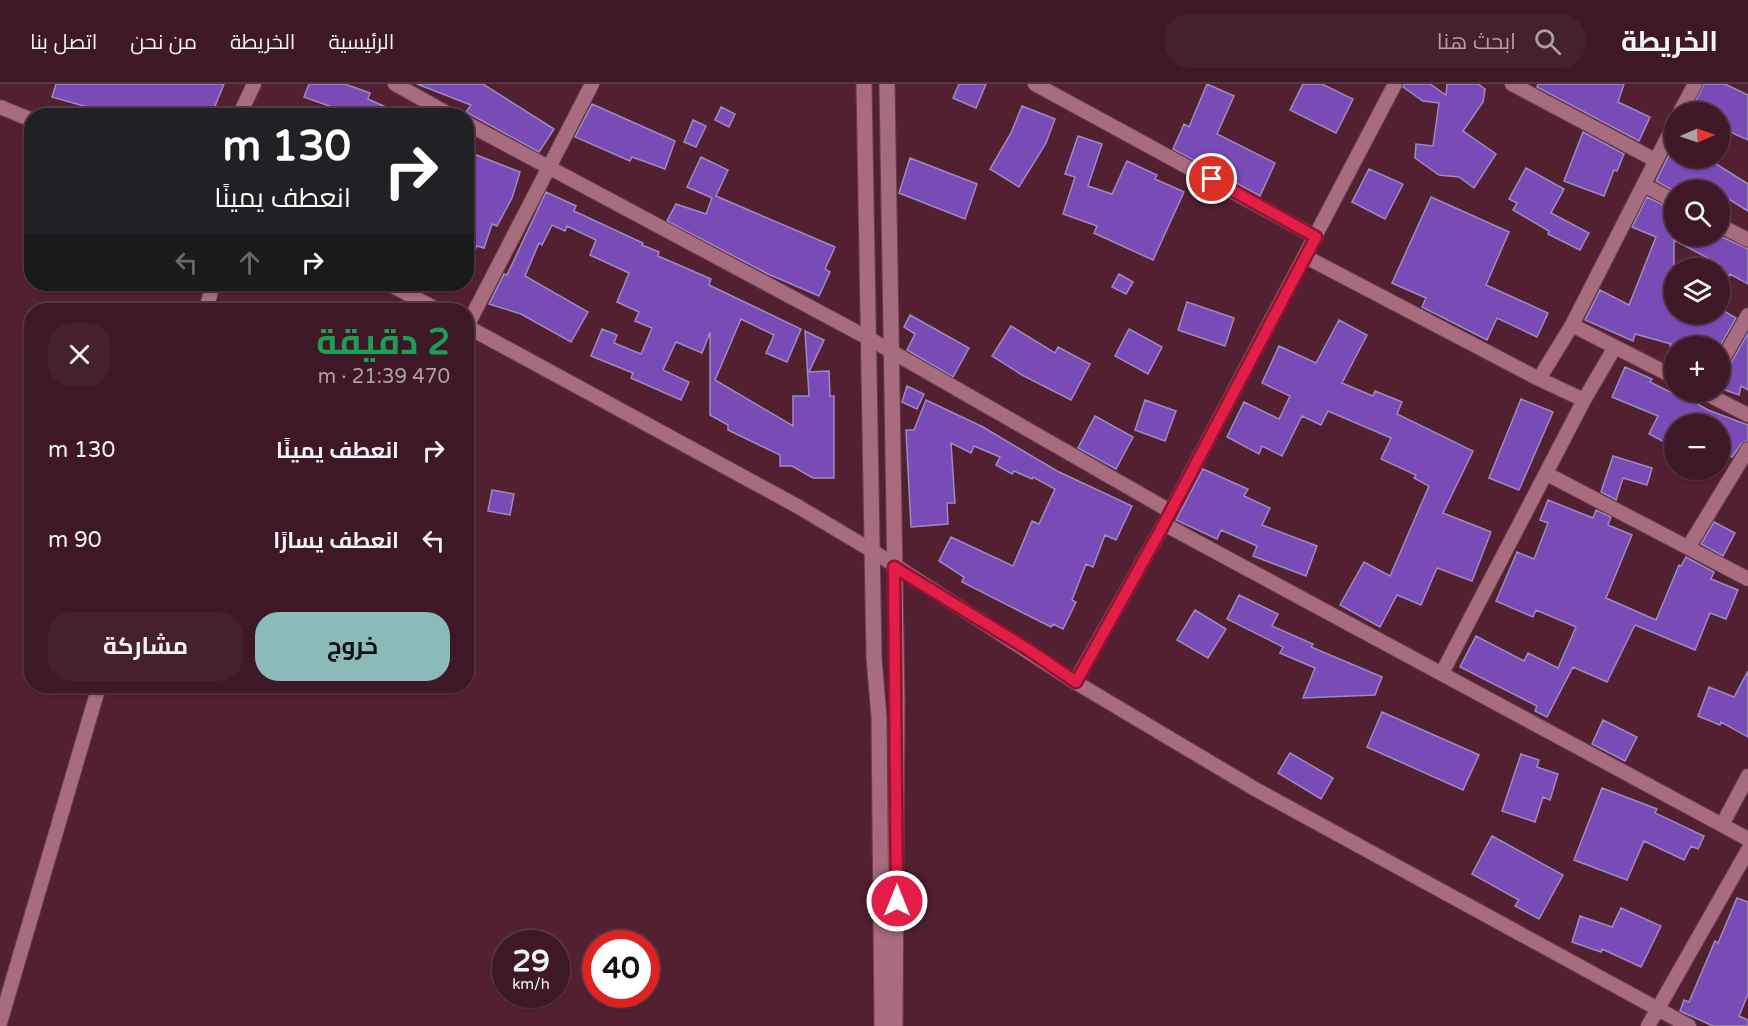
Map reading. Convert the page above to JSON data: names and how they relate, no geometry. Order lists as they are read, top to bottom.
{
  "north": "right",
  "page": {
    "header": "الخريطة",
    "search": "ابحث هنا",
    "nav": [
      "الرئيسية",
      "الخريطة",
      "من نحن",
      "اتصل بنا"
    ],
    "map_buttons": ["+", "−"],
    "turn": ["130 m", "انعطف يمينًا"],
    "heading": ["2 دقيقة", "470 m · 21:39"],
    "list": [
      {
        "name": "انعطف يمينًا",
        "value": "130 m"
      },
      {
        "name": "انعطف يسارًا",
        "value": "90 m"
      }
    ],
    "buttons": ["خروج", "مشاركة"],
    "speed": "29 km/h",
    "limit": "40"
  }
}
